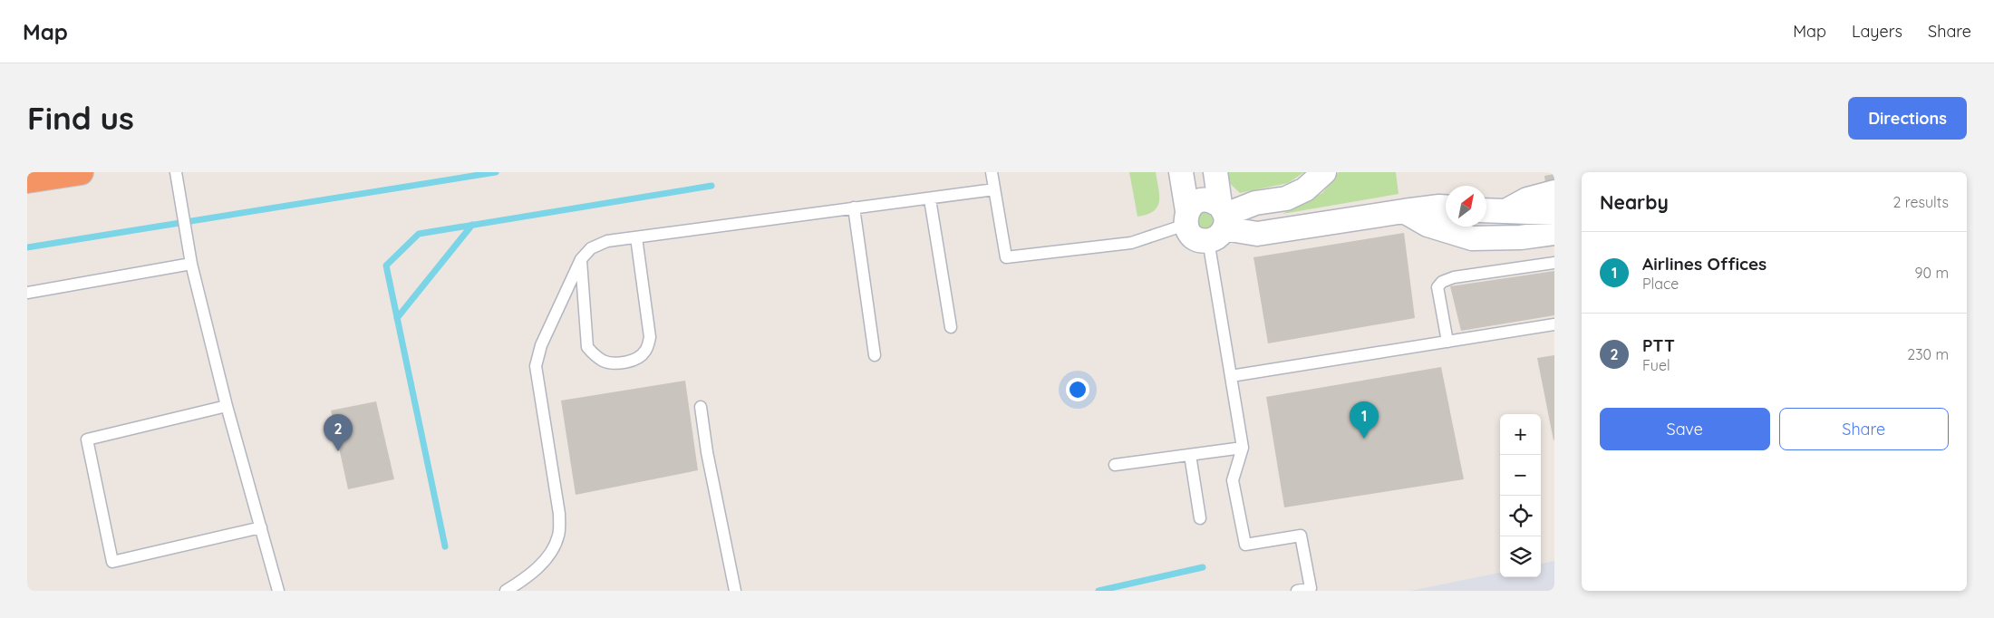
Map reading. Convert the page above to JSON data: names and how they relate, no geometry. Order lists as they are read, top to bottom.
{
  "north": "top right",
  "page": {
    "header": "Map",
    "nav": ["Map", "Layers", "Share"],
    "buttons": [
      "Directions",
      ["Save", "Share"]
    ],
    "title": "Find us",
    "heading": ["Nearby", "2 results"],
    "list": [
      {
        "mark": "1",
        "name": "Airlines Offices",
        "note": "Place",
        "value": "90 m"
      },
      {
        "mark": "2",
        "name": "PTT",
        "note": "Fuel",
        "value": "230 m"
      }
    ],
    "pins": ["1", "2"],
    "map_buttons": ["+", "−"]
  }
}
